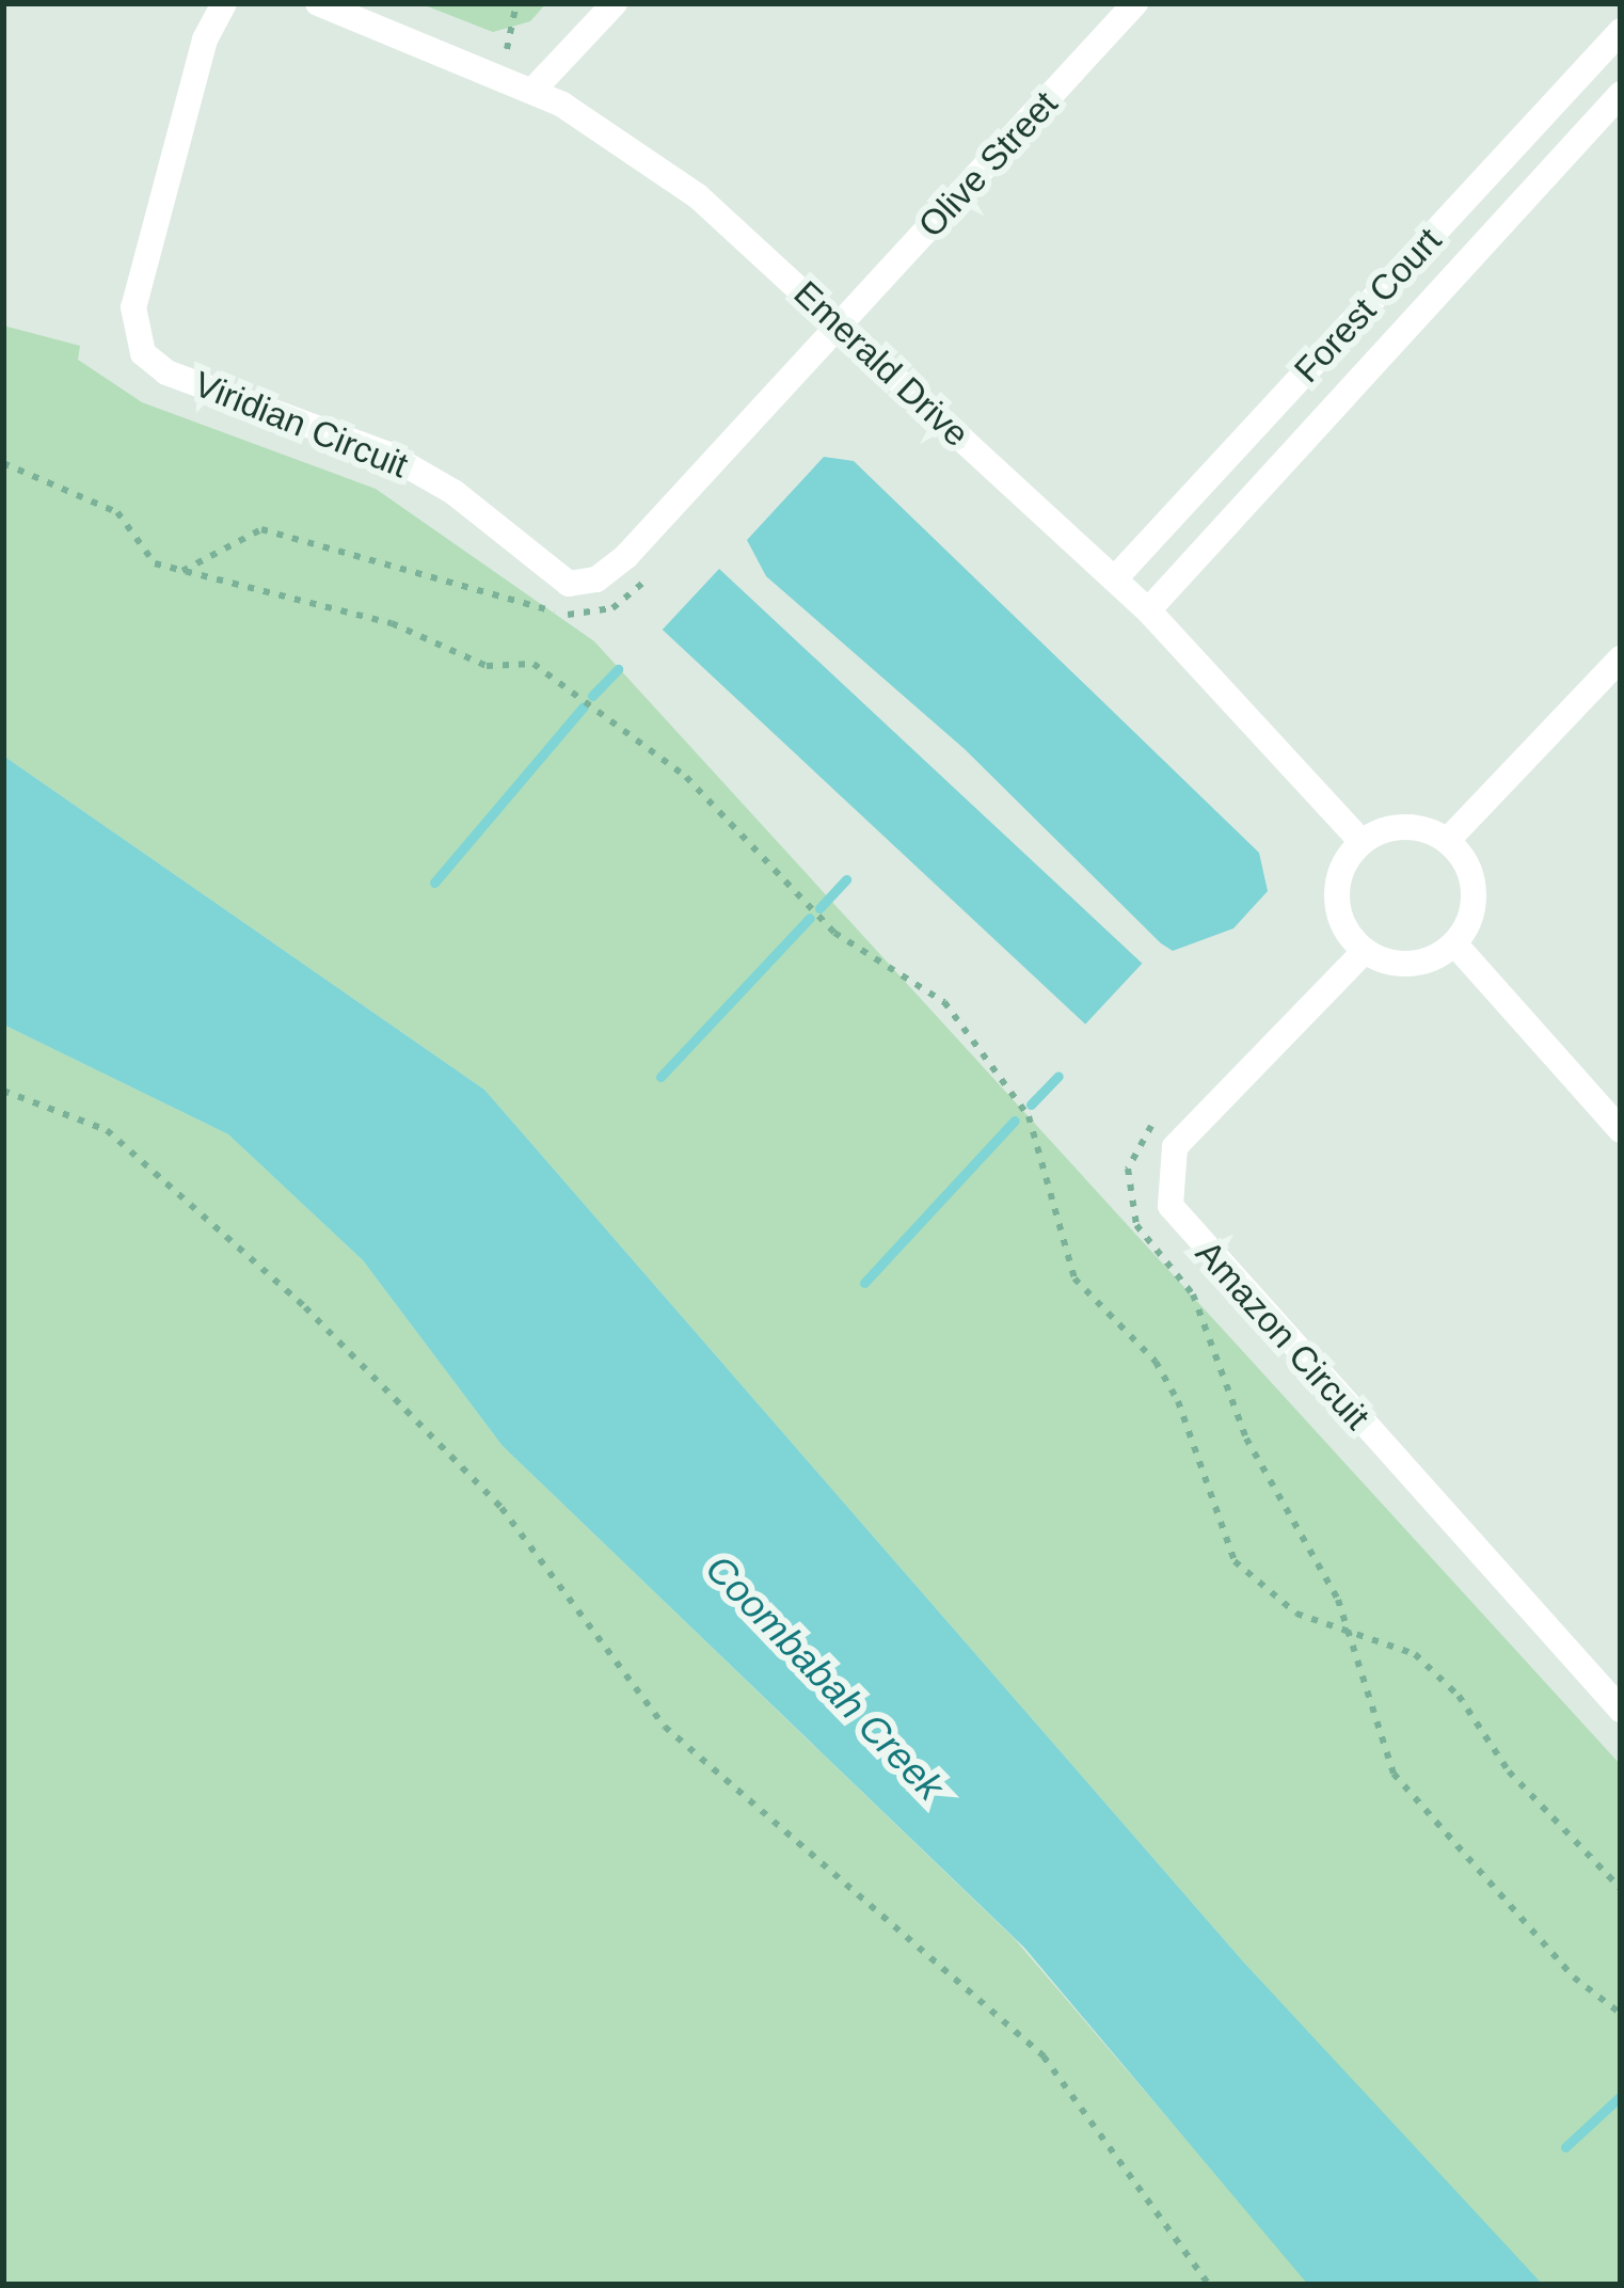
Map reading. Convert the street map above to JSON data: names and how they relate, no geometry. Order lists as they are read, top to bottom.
{
  "streets": {
    "street": [
      "Olive Street",
      "Forest Court",
      "Emerald Drive",
      "Viridian Circuit",
      "Amazon Circuit"
    ]
  },
  "crossings": [
    ["Olive Street", "Emerald Drive"],
    ["Olive Street", "Viridian Circuit"],
    ["Forest Court", "Emerald Drive"],
    ["Emerald Drive", "Viridian Circuit"],
    ["Emerald Drive", "Amazon Circuit"]
  ],
  "water": ["Coombabah Creek"]
}
